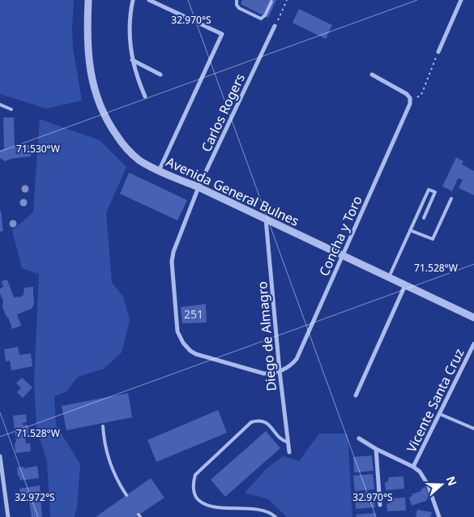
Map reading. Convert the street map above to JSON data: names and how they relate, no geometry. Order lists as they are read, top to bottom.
{
  "streets": {
    "street": [
      "Carlos Rogers",
      "Avenida General Bulnes",
      "Concha y Toro",
      "Diego de Almagro",
      "Vicente Santa Cruz"
    ]
  },
  "crossings": [
    ["Carlos Rogers", "Avenida General Bulnes"],
    ["Carlos Rogers", "Concha y Toro"],
    ["Carlos Rogers", "Diego de Almagro"],
    ["Avenida General Bulnes", "Concha y Toro"],
    ["Avenida General Bulnes", "Diego de Almagro"],
    ["Concha y Toro", "Diego de Almagro"]
  ],
  "house_numbers": ["251"],
  "north": "right",
  "coordinates": [
    "32.970°S",
    "71.530°W",
    "71.528°W",
    "32.972°S"
  ]
}
